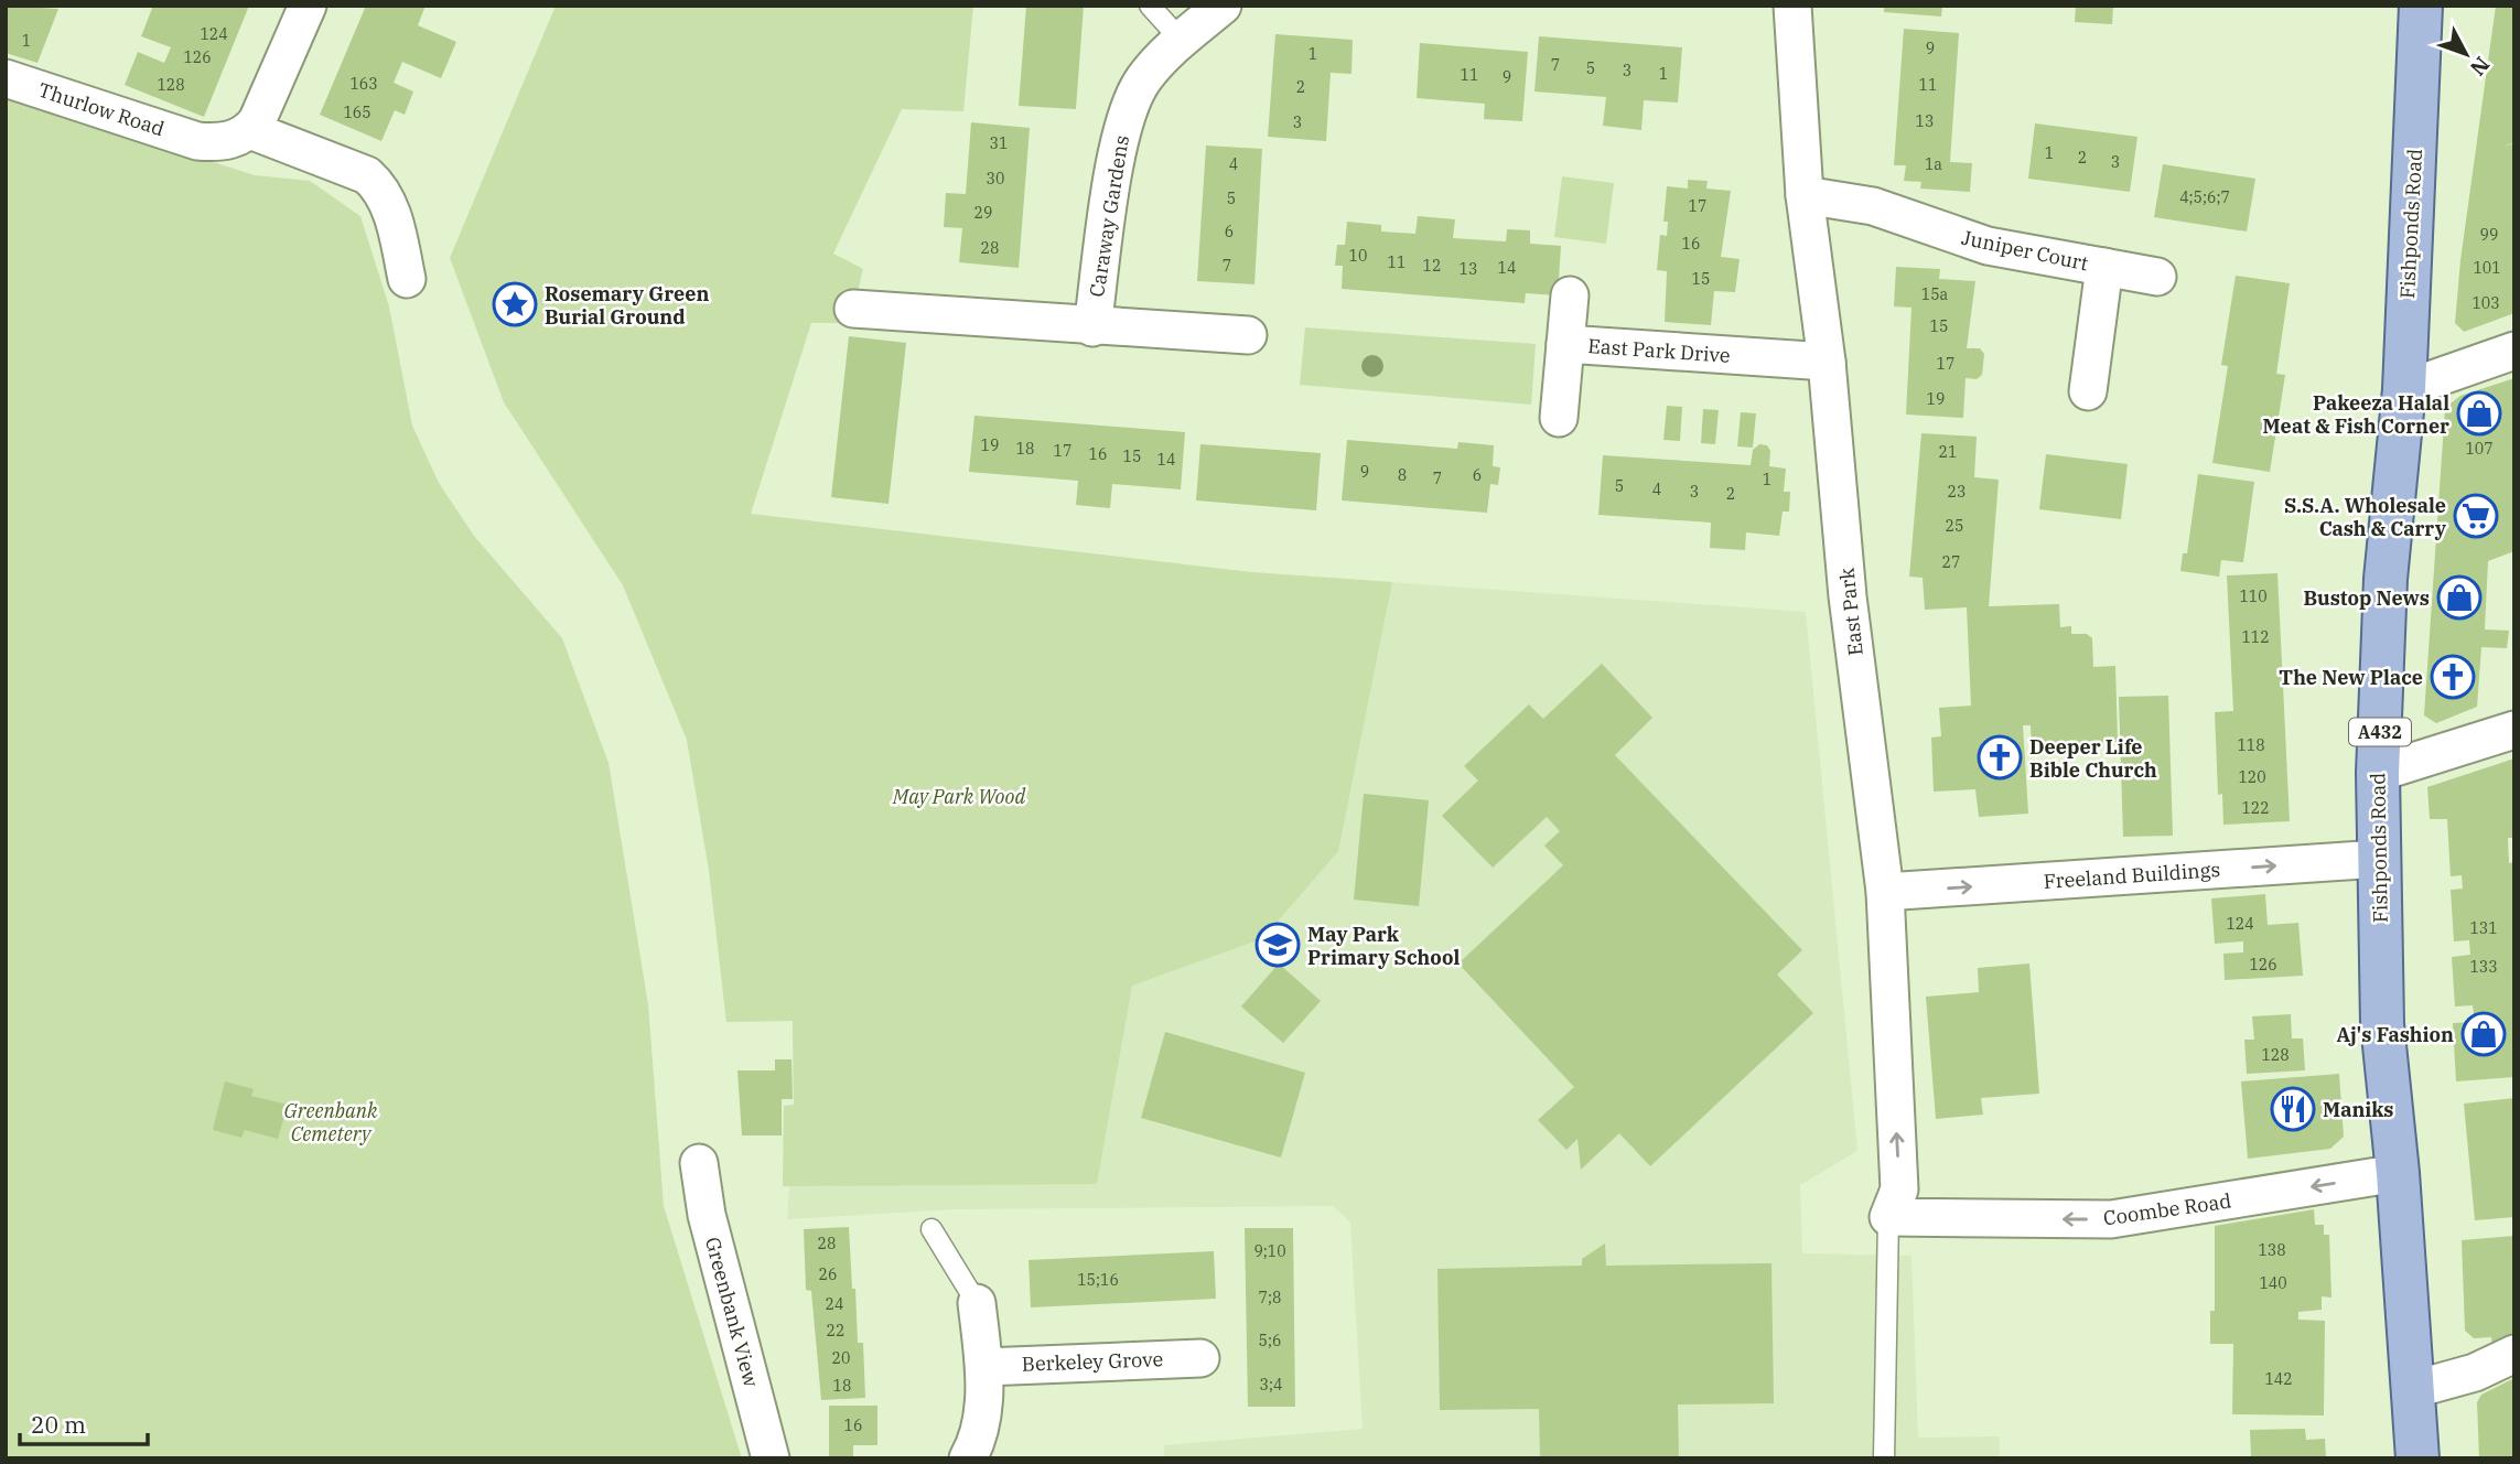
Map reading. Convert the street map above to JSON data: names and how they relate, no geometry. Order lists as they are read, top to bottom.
{
  "streets": {
    "main road": ["Fishponds Road", "A432"],
    "street": [
      "Thurlow Road",
      "Caraway Gardens",
      "Juniper Court",
      "East Park Drive",
      "East Park",
      "Freeland Buildings",
      "Coombe Road",
      "Greenbank View",
      "Berkeley Grove"
    ]
  },
  "crossings": [
    ["Fishponds Road", "Freeland Buildings"],
    ["Fishponds Road", "Coombe Road"],
    ["Juniper Court", "East Park"],
    ["East Park Drive", "East Park"],
    ["East Park", "Freeland Buildings"],
    ["East Park", "Coombe Road"]
  ],
  "one_way": ["Freeland Buildings", "Coombe Road"],
  "parks": ["May Park Wood", "Greenbank Cemetery"],
  "places": {
    "place": ["Rosemary Green Burial Ground"],
    "shop": ["Pakeeza Halal Meat & Fish Corner", "Bustop News", "Aj's Fashion"],
    "supermarket": ["S.S.A. Wholesale Cash & Carry"],
    "church": ["The New Place", "Deeper Life Bible Church"],
    "school or university": ["May Park Primary School"],
    "restaurant": ["Maniks"]
  },
  "house_numbers": [
    "124",
    "1",
    "9",
    "1",
    "126",
    "7",
    "5",
    "3",
    "1",
    "11",
    "9",
    "163",
    "128",
    "11",
    "2",
    "165",
    "13",
    "3",
    "31",
    "1",
    "2",
    "3",
    "4",
    "1a",
    "30",
    "4;5;6;7",
    "5",
    "17",
    "29",
    "6",
    "99",
    "16",
    "28",
    "10",
    "11",
    "7",
    "12",
    "14",
    "101",
    "13",
    "15",
    "15a",
    "103",
    "15",
    "17",
    "19",
    "19",
    "18",
    "107",
    "17",
    "21",
    "16",
    "15",
    "14",
    "9",
    "8",
    "6",
    "7",
    "1",
    "5",
    "4",
    "3",
    "23",
    "2",
    "25",
    "27",
    "110",
    "112",
    "118",
    "120",
    "122",
    "124",
    "131",
    "126",
    "133",
    "128",
    "28",
    "138",
    "9;10",
    "26",
    "15;16",
    "140",
    "7;8",
    "24",
    "22",
    "5;6",
    "20",
    "142",
    "3;4",
    "18",
    "16"
  ],
  "scale_bar": "20 m",
  "north": "bottom right"
}
